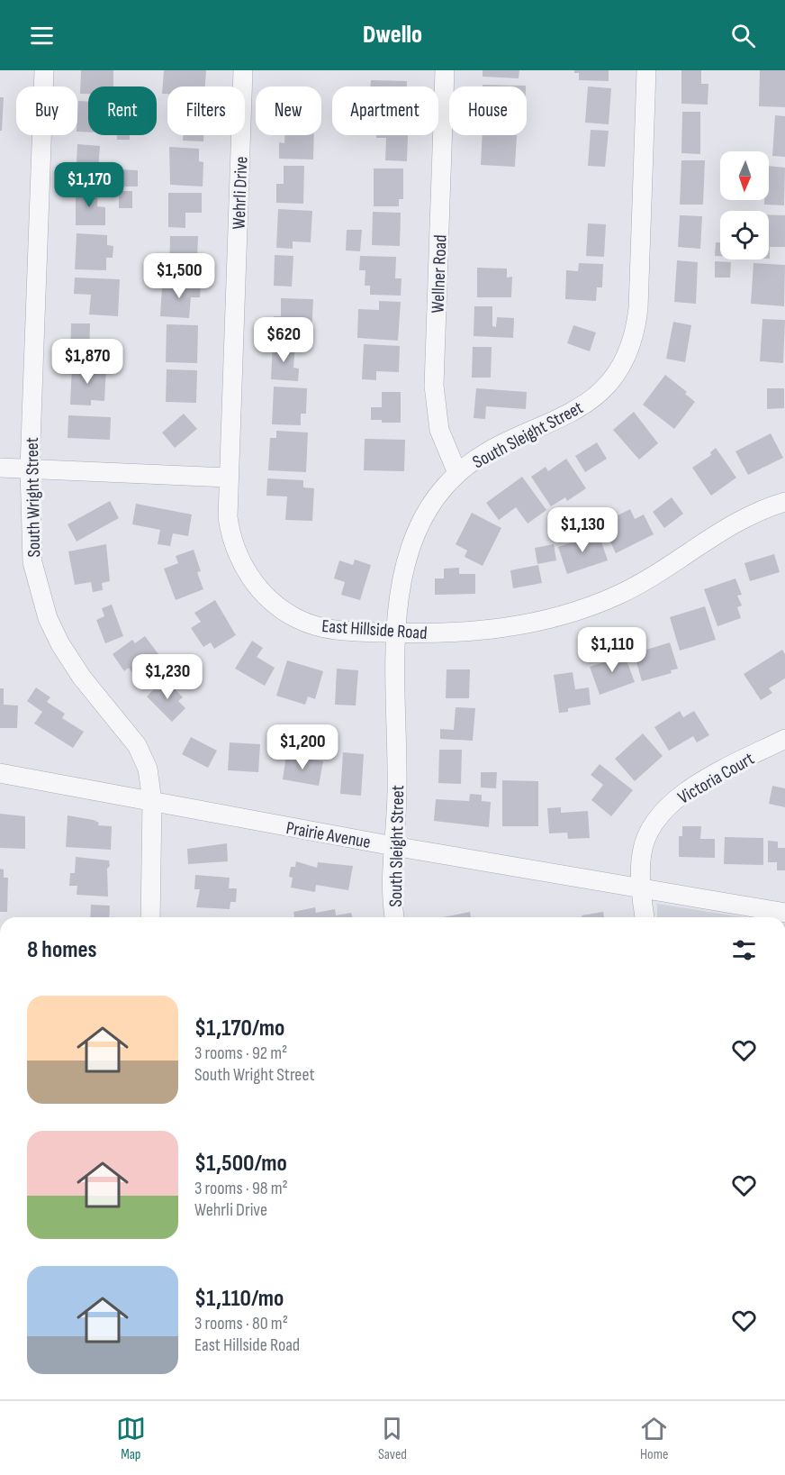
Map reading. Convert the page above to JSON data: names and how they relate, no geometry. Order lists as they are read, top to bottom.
{
  "streets": {
    "street": [
      "Wehrli Drive",
      "Wellner Road",
      "South Sleight Street",
      "South Wright Street",
      "East Hillside Road",
      "Victoria Court",
      "Prairie Avenue"
    ]
  },
  "crossings": [
    ["Wehrli Drive", "East Hillside Road"],
    ["Wellner Road", "South Sleight Street"],
    ["South Sleight Street", "East Hillside Road"],
    ["South Sleight Street", "Prairie Avenue"],
    ["South Wright Street", "Prairie Avenue"],
    ["Victoria Court", "Prairie Avenue"]
  ],
  "north": "bottom",
  "page": {
    "header": "Dwello",
    "chip": [
      "Buy",
      "Rent",
      "Filters",
      "New",
      "Apartment",
      "House"
    ],
    "price": [
      "$1,170",
      "$1,500",
      "$620",
      "$1,870",
      "$1,130",
      "$1,110",
      "$1,230",
      "$1,200"
    ],
    "heading": "8 homes",
    "list": [
      {
        "name": "$1,170/mo",
        "note": "3 rooms · 92 m² · South Wright Street"
      },
      {
        "name": "$1,500/mo",
        "note": "3 rooms · 98 m² · Wehrli Drive"
      },
      {
        "name": "$1,110/mo",
        "note": "3 rooms · 80 m² · East Hillside Road"
      }
    ],
    "tabs": ["Map", "Saved", "Home"]
  }
}
